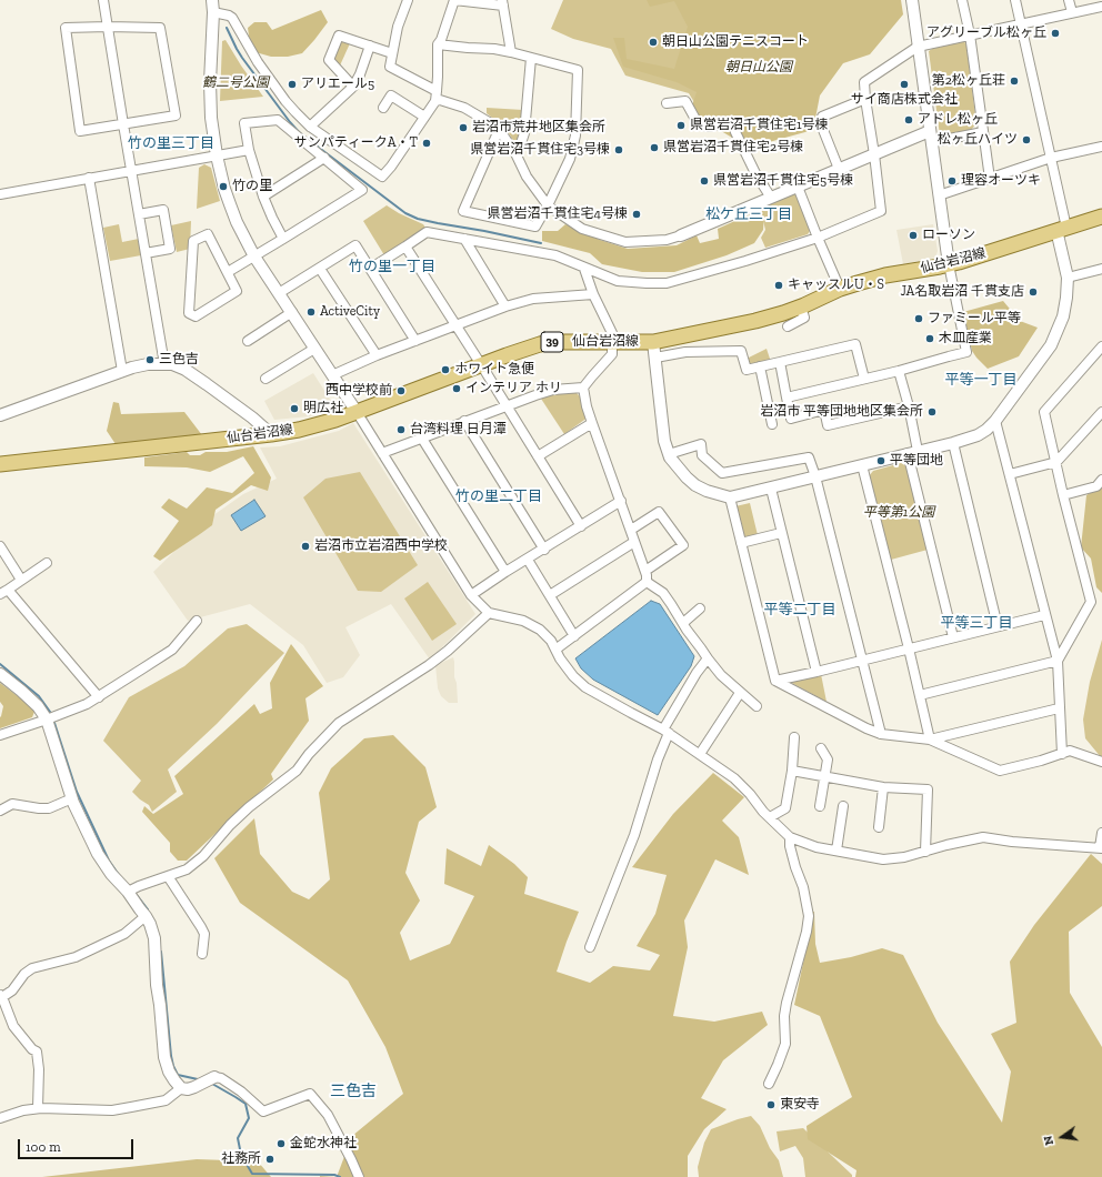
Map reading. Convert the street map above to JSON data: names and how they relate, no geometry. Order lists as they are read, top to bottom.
{
  "streets": {
    "main road": ["仙台岩沼線", "39"]
  },
  "districts": [
    "竹の里三丁目",
    "松ケ丘三丁目",
    "竹の里一丁目",
    "平等一丁目",
    "竹の里二丁目",
    "平等二丁目",
    "平等三丁目",
    "三色吉"
  ],
  "parks": ["朝日山公園", "鶴二号公園", "平等第1公園"],
  "places": [
    "アグリーブル松ヶ丘",
    "朝日山公園テニスコート",
    "第2松ヶ丘荘",
    "アリエール5",
    "サイ商店株式会社",
    "アドレ松ヶ丘",
    "県営岩沼千貫住宅1号棟",
    "岩沼市荒井地区集会所",
    "松ヶ丘ハイツ",
    "サンパティークA・T",
    "県営岩沼千貫住宅2号棟",
    "県営岩沼千貫住宅3号棟",
    "県営岩沼千貫住宅5号棟",
    "理容オーツキ",
    "竹の里",
    "県営岩沼千貫住宅4号棟",
    "ローソン",
    "キャッスルU・S",
    "JA名取岩沼 千貫支店",
    "ActiveCity",
    "ファミール平等",
    "木皿産業",
    "三色吉",
    "ホワイト急便",
    "インテリア ホリ",
    "西中学校前",
    "明広社",
    "岩沼市 平等団地地区集会所",
    "台湾料理 日月潭",
    "平等団地",
    "岩沼市立岩沼西中学校",
    "東安寺",
    "金蛇水神社",
    "社務所"
  ],
  "scale_bar": "100 m",
  "north": "left"
}
